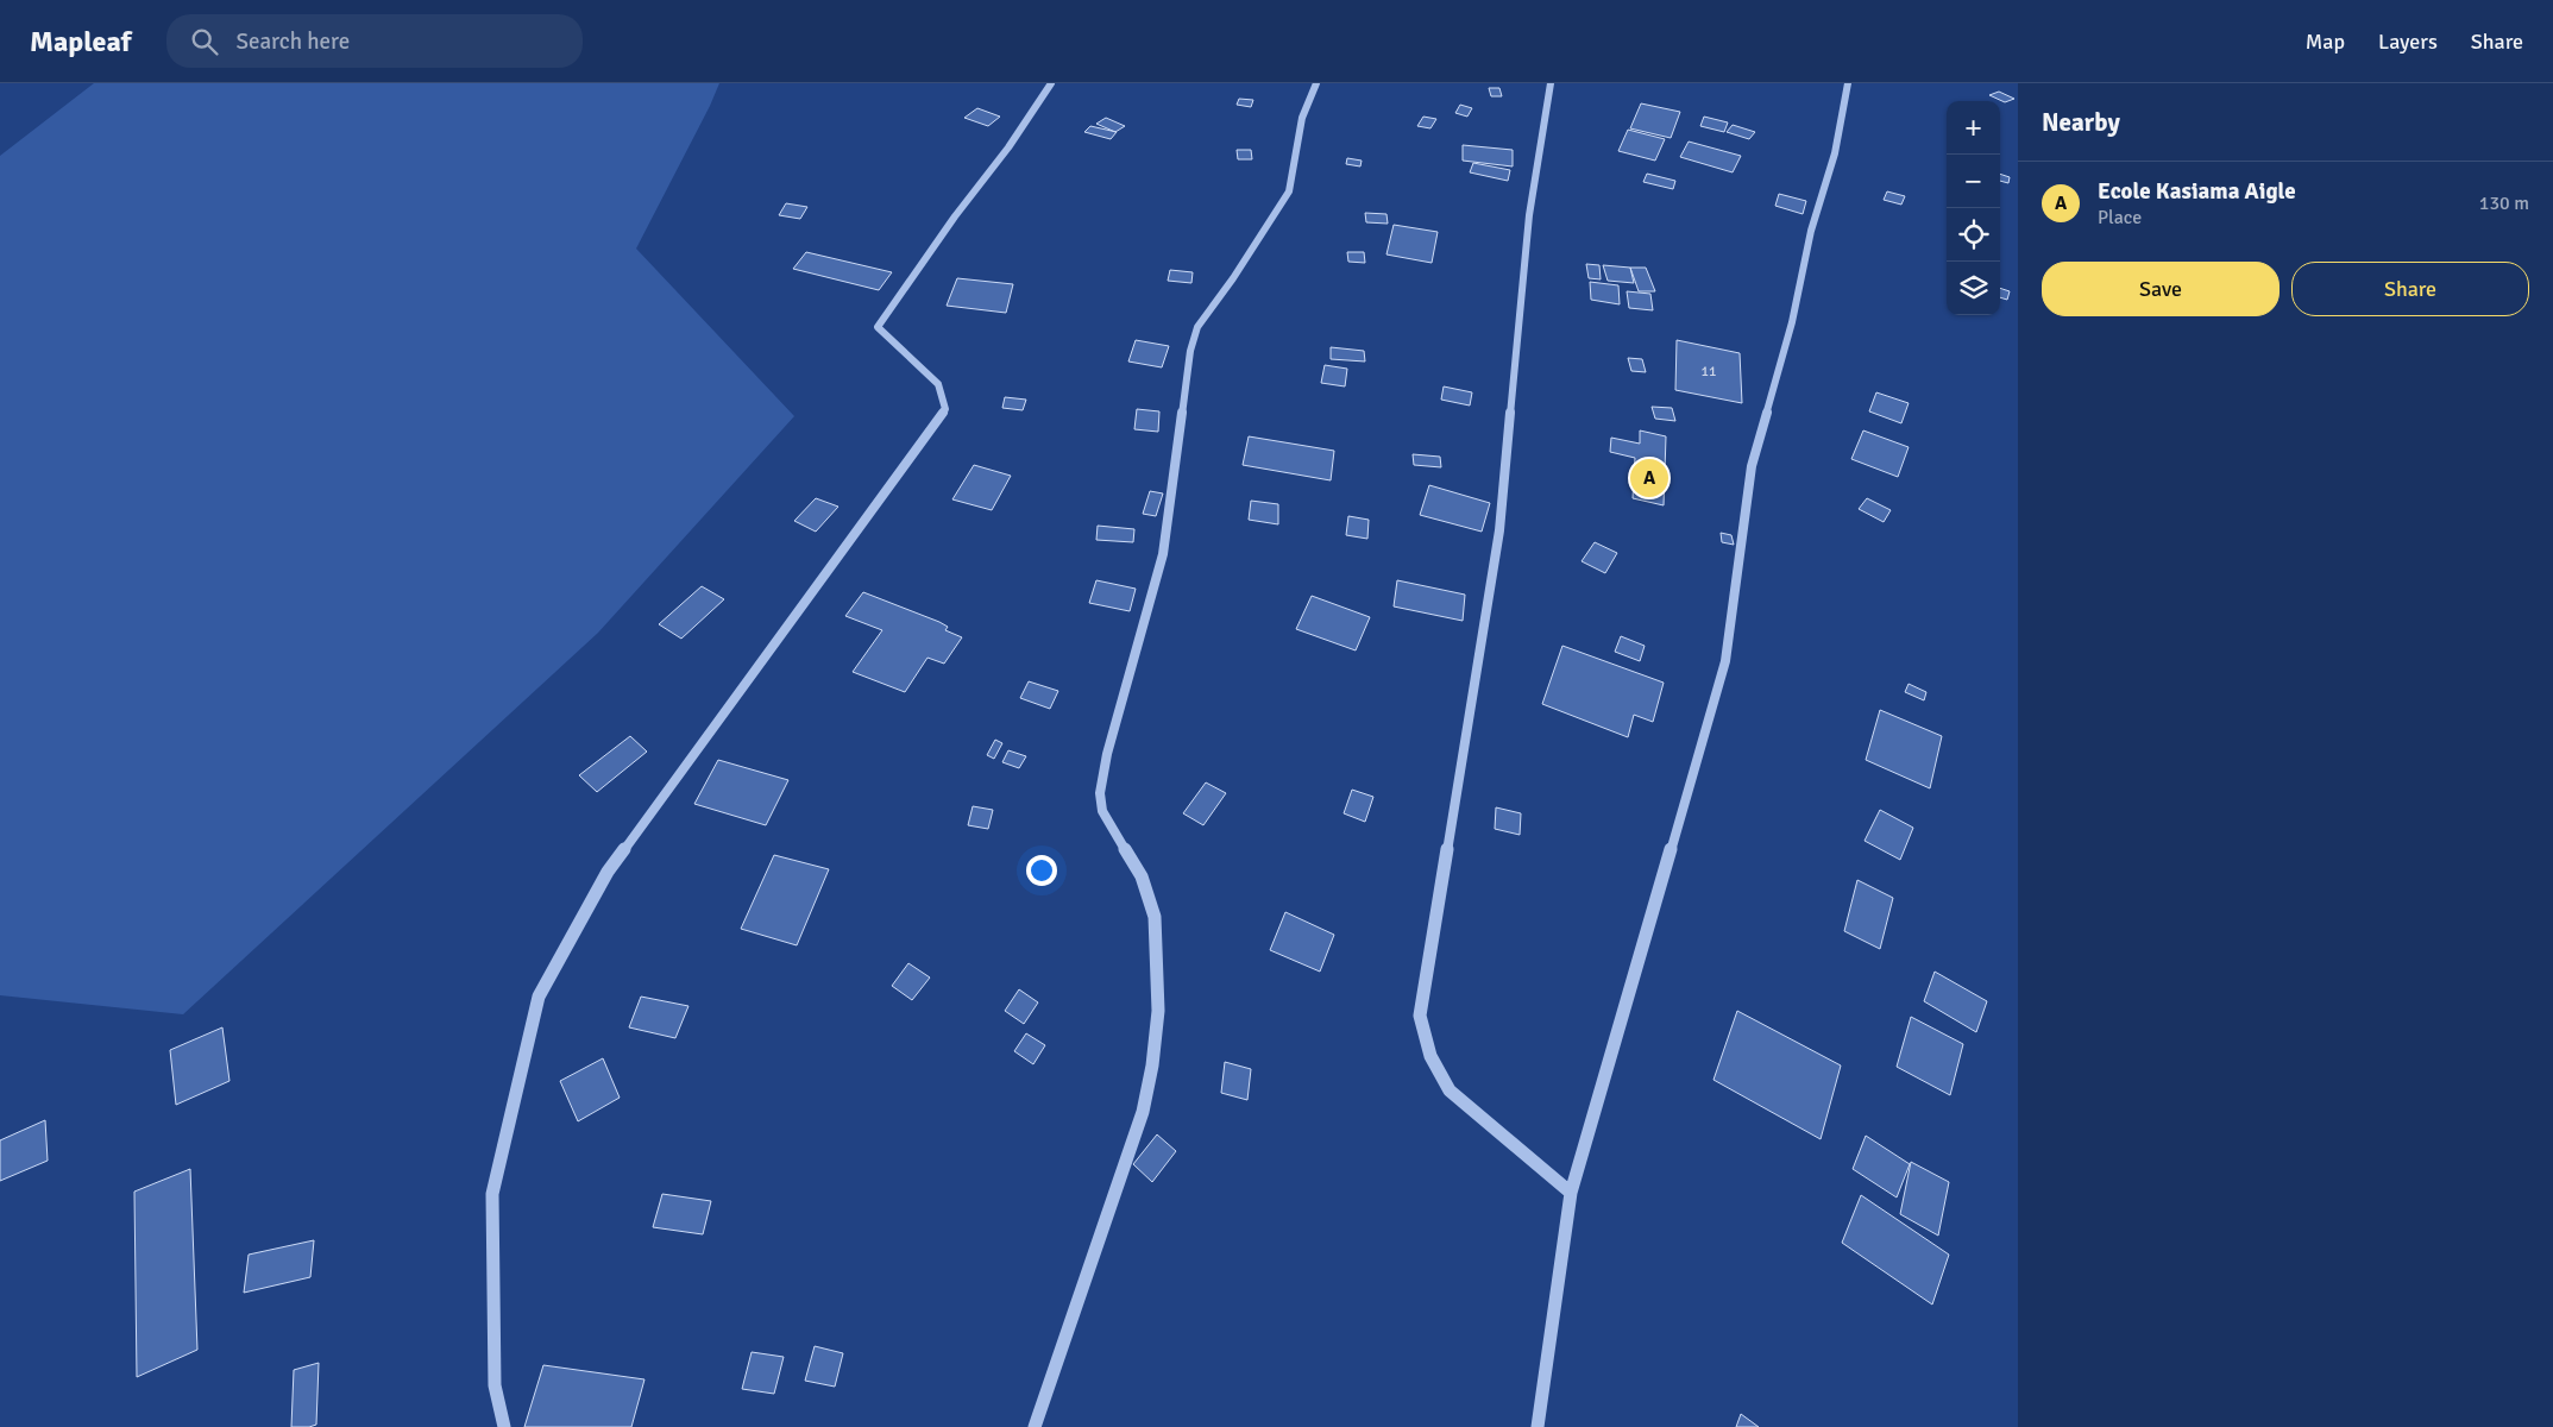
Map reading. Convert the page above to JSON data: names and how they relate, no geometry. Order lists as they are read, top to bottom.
{
  "house_numbers": ["11"],
  "page": {
    "header": "Mapleaf",
    "search": "Search here",
    "nav": ["Map", "Layers", "Share"],
    "heading": "Nearby",
    "map_buttons": ["+", "−"],
    "list": [
      {
        "mark": "A",
        "name": "Ecole Kasiama Aigle",
        "note": "Place",
        "value": "130 m"
      }
    ],
    "buttons": ["Save", "Share"],
    "pins": "A"
  }
}
